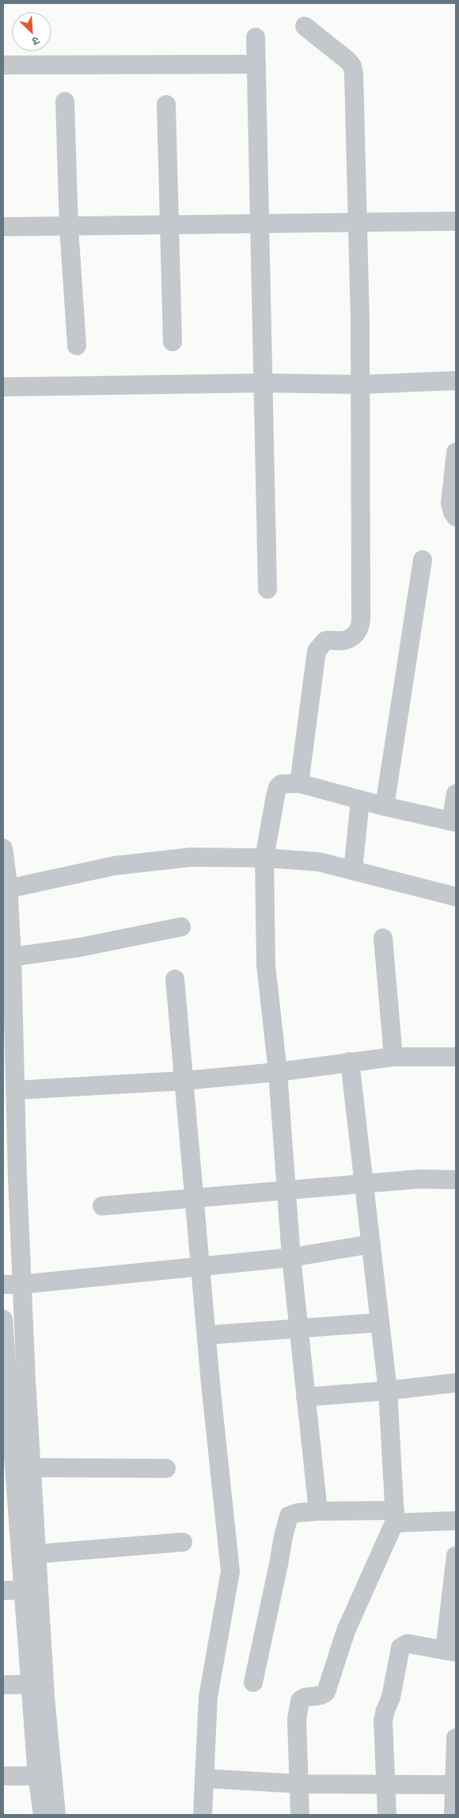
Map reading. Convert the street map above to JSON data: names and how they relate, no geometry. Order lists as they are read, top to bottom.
{
  "north": "bottom right"
}
